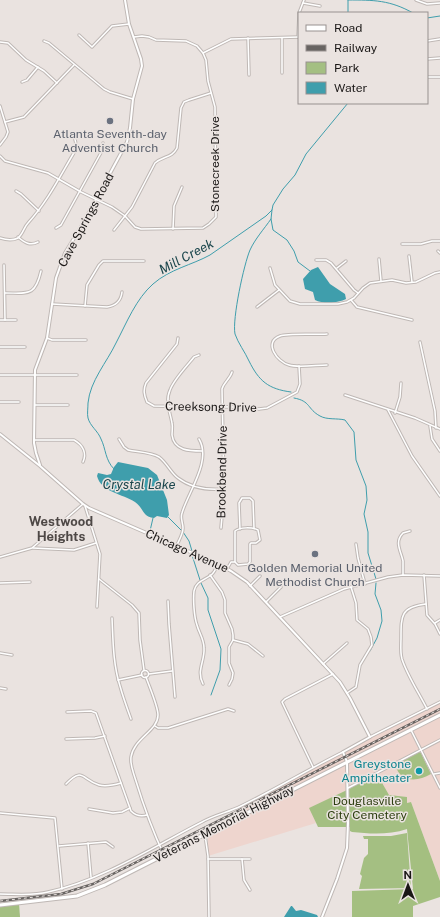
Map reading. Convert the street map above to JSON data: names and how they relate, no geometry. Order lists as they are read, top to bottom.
{
  "streets": {
    "main road": ["Veterans Memorial Highway"],
    "street": [
      "Stonecreek Drive",
      "Cave Springs Road",
      "Creeksong Drive",
      "Brookbend Drive",
      "Chicago Avenue"
    ]
  },
  "crossings": [
    ["Stonecreek Drive", "Cave Springs Road"],
    ["Cave Springs Road", "Chicago Avenue"],
    ["Creeksong Drive", "Brookbend Drive"]
  ],
  "districts": ["Westwood Heights"],
  "water": ["Mill Creek", "Crystal Lake"],
  "parks": ["Douglasville City Cemetery"],
  "places": ["Atlanta Seventh-day Adventist Church", "Golden Memorial United Methodist Church", "Greystone Ampitheater"],
  "legend": [
    "Road",
    "Railway",
    "Park",
    "Water"
  ],
  "north": "top"
}
